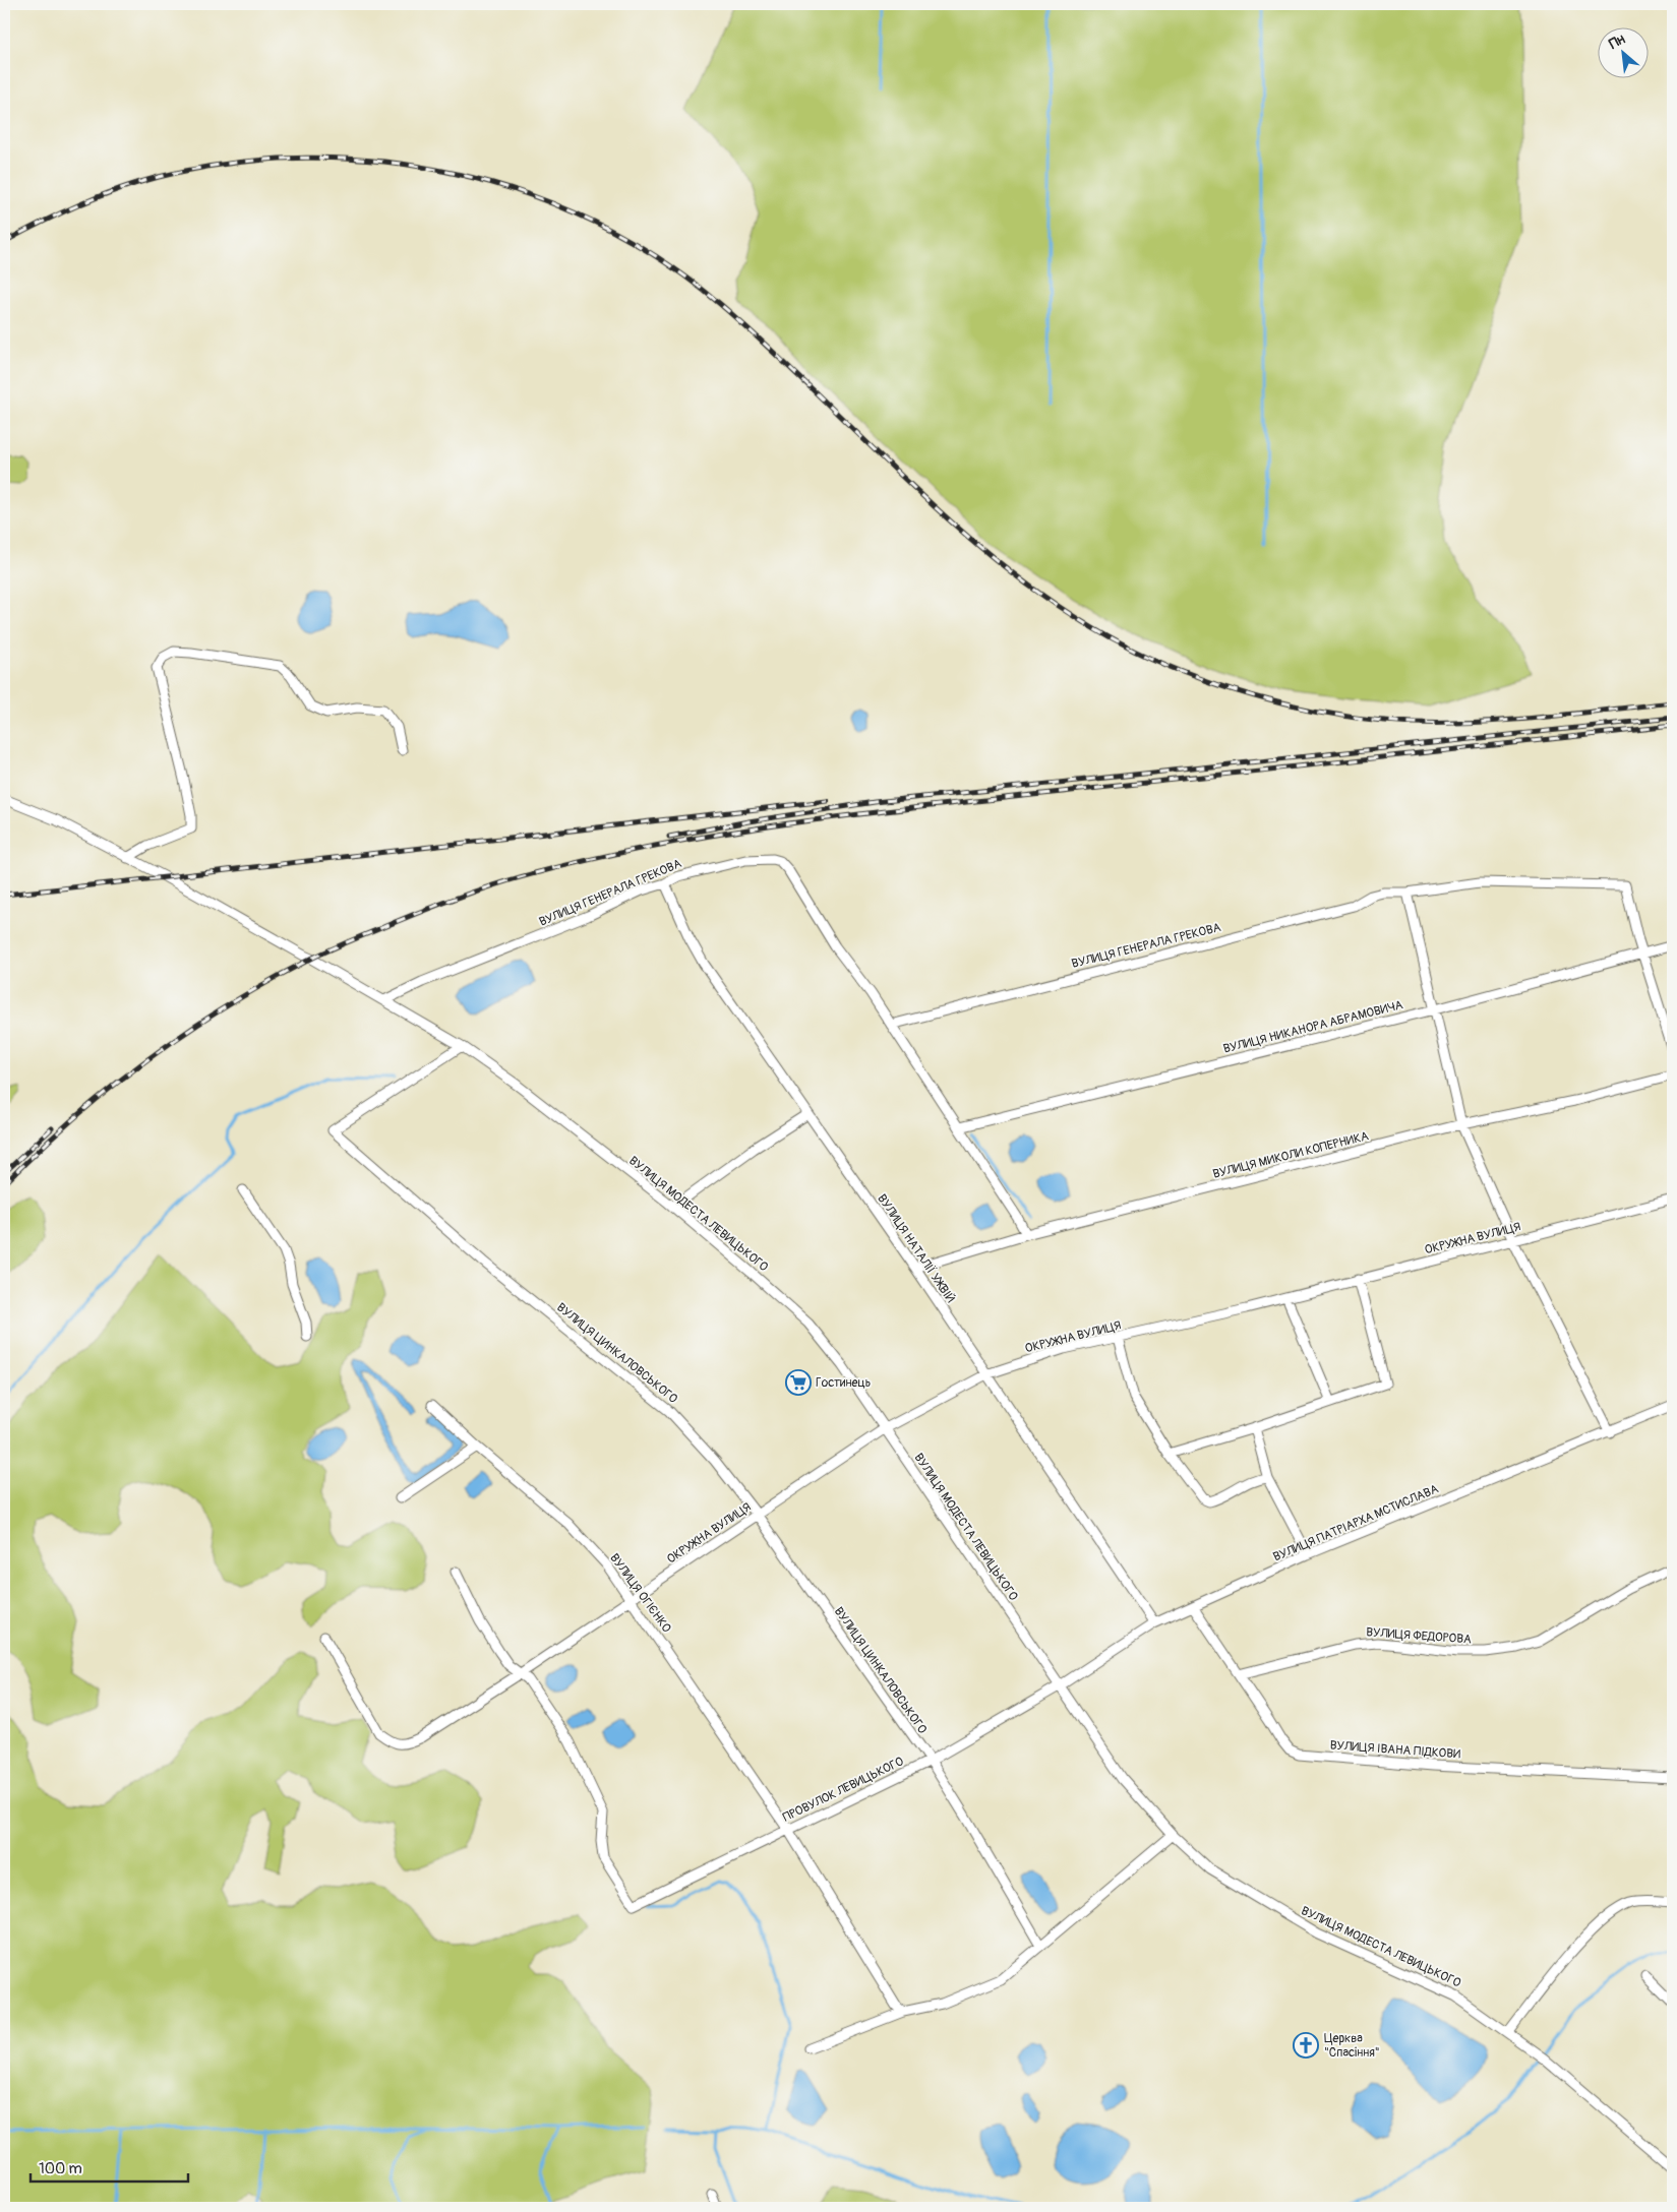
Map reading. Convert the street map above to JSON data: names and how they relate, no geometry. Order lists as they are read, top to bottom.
{
  "streets": {
    "street": [
      "ВУЛИЦЯ ГЕНЕРАЛА ГРЕКОВА",
      "ВУЛИЦЯ НИКАНОРА АБРАМОВИЧА",
      "ВУЛИЦЯ МИКОЛИ КОПЕРНИКА",
      "ВУЛИЦЯ МОДЕСТА ЛЕВИЦЬКОГО",
      "ОКРУЖНА ВУЛИЦЯ",
      "ВУЛИЦЯ НАТАЛІЇ УЖВІЙ",
      "ВУЛИЦЯ ЦИНКАЛОВСЬКОГО",
      "ВУЛИЦЯ ПАТРІАРХА МСТИСЛАВА",
      "ВУЛИЦЯ ОГІЄНКО",
      "ВУЛИЦЯ ФЕДОРОВА",
      "ВУЛИЦЯ ІВАНА ПІДКОВИ",
      "ПРОВУЛОК ЛЕВИЦЬКОГО"
    ]
  },
  "crossings": [
    ["ВУЛИЦЯ ГЕНЕРАЛА ГРЕКОВА", "ВУЛИЦЯ НИКАНОРА АБРАМОВИЧА"],
    ["ВУЛИЦЯ ГЕНЕРАЛА ГРЕКОВА", "ВУЛИЦЯ МИКОЛИ КОПЕРНИКА"],
    ["ВУЛИЦЯ ГЕНЕРАЛА ГРЕКОВА", "ВУЛИЦЯ МОДЕСТА ЛЕВИЦЬКОГО"],
    ["ВУЛИЦЯ ГЕНЕРАЛА ГРЕКОВА", "ВУЛИЦЯ НАТАЛІЇ УЖВІЙ"],
    ["ВУЛИЦЯ МИКОЛИ КОПЕРНИКА", "ВУЛИЦЯ НАТАЛІЇ УЖВІЙ"],
    ["ВУЛИЦЯ МОДЕСТА ЛЕВИЦЬКОГО", "ОКРУЖНА ВУЛИЦЯ"],
    ["ВУЛИЦЯ МОДЕСТА ЛЕВИЦЬКОГО", "ВУЛИЦЯ ЦИНКАЛОВСЬКОГО"],
    ["ВУЛИЦЯ МОДЕСТА ЛЕВИЦЬКОГО", "ВУЛИЦЯ ПАТРІАРХА МСТИСЛАВА"],
    ["ВУЛИЦЯ МОДЕСТА ЛЕВИЦЬКОГО", "ПРОВУЛОК ЛЕВИЦЬКОГО"],
    ["ОКРУЖНА ВУЛИЦЯ", "ВУЛИЦЯ НАТАЛІЇ УЖВІЙ"],
    ["ОКРУЖНА ВУЛИЦЯ", "ВУЛИЦЯ ЦИНКАЛОВСЬКОГО"],
    ["ОКРУЖНА ВУЛИЦЯ", "ВУЛИЦЯ ОГІЄНКО"],
    ["ОКРУЖНА ВУЛИЦЯ", "ПРОВУЛОК ЛЕВИЦЬКОГО"],
    ["ВУЛИЦЯ НАТАЛІЇ УЖВІЙ", "ВУЛИЦЯ ПАТРІАРХА МСТИСЛАВА"],
    ["ВУЛИЦЯ ЦИНКАЛОВСЬКОГО", "ПРОВУЛОК ЛЕВИЦЬКОГО"],
    ["ВУЛИЦЯ ПАТРІАРХА МСТИСЛАВА", "ВУЛИЦЯ ІВАНА ПІДКОВИ"],
    ["ВУЛИЦЯ ПАТРІАРХА МСТИСЛАВА", "ПРОВУЛОК ЛЕВИЦЬКОГО"],
    ["ВУЛИЦЯ ОГІЄНКО", "ПРОВУЛОК ЛЕВИЦЬКОГО"],
    ["ВУЛИЦЯ ФЕДОРОВА", "ВУЛИЦЯ ІВАНА ПІДКОВИ"]
  ],
  "places": {
    "supermarket": ["Гостинець"],
    "church": ["Церква \"Спасіння\""]
  },
  "scale_bar": "100 m",
  "north": "top left"
}
